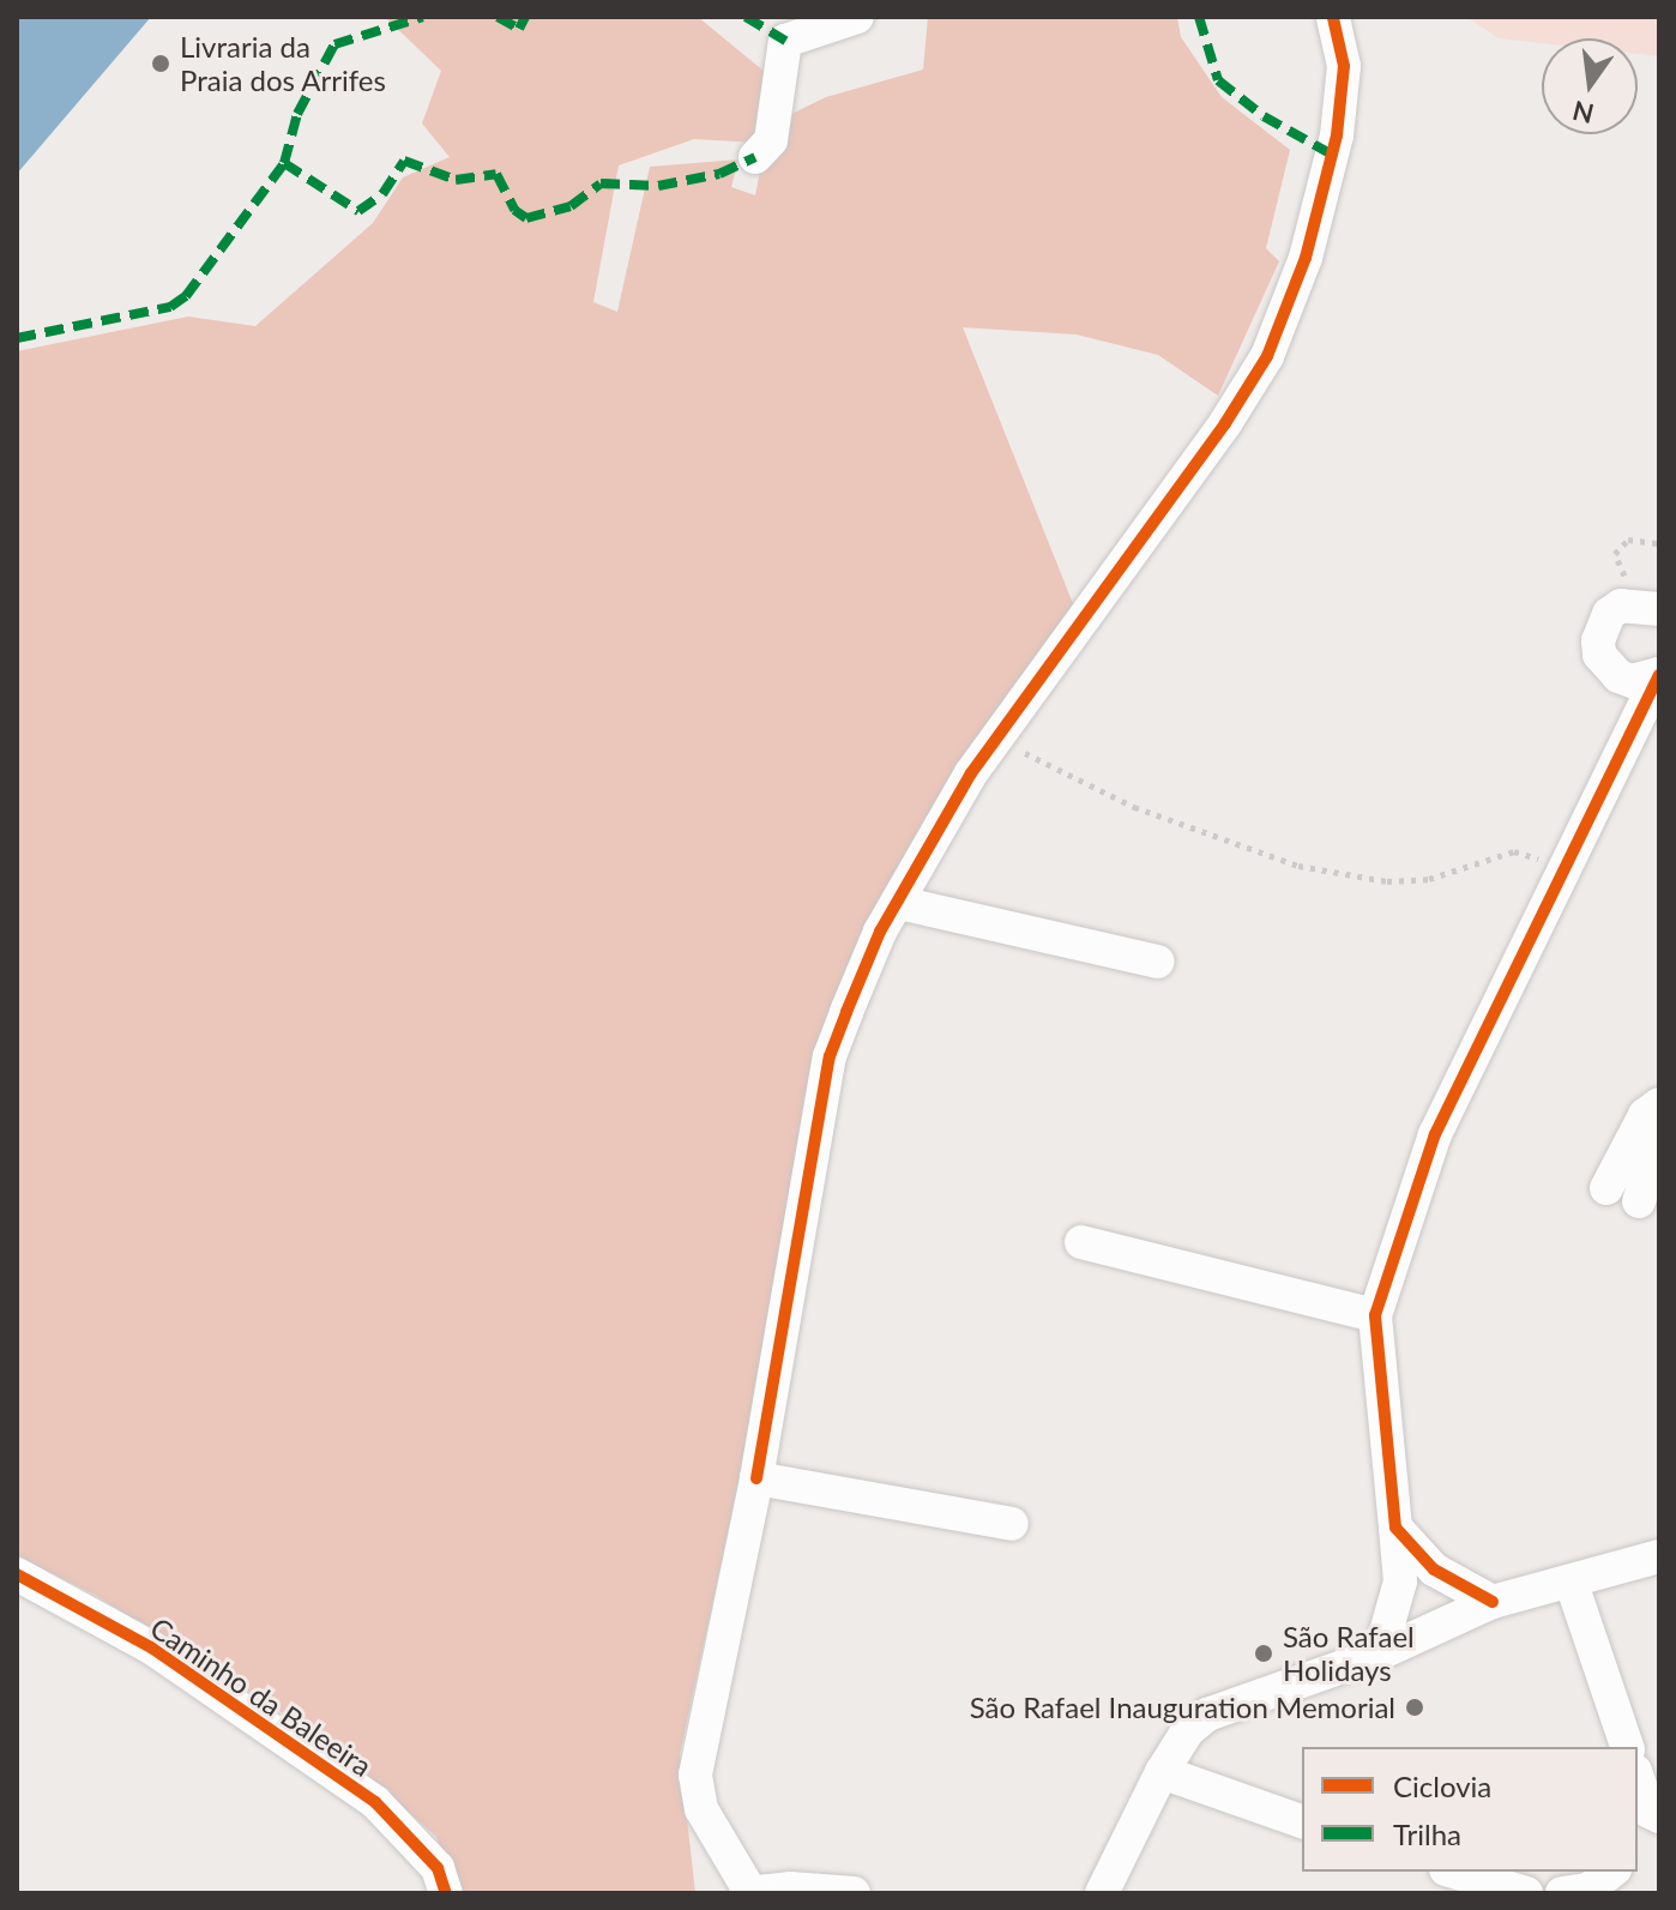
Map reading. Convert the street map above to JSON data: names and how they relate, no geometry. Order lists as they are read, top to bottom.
{
  "streets": {
    "street": ["Caminho da Baleeira"]
  },
  "places": ["Livraria da Praia dos Arrifes", "São Rafael Holidays", "São Rafael Inauguration Memorial"],
  "legend": ["Ciclovia", "Trilha"],
  "north": "bottom"
}
